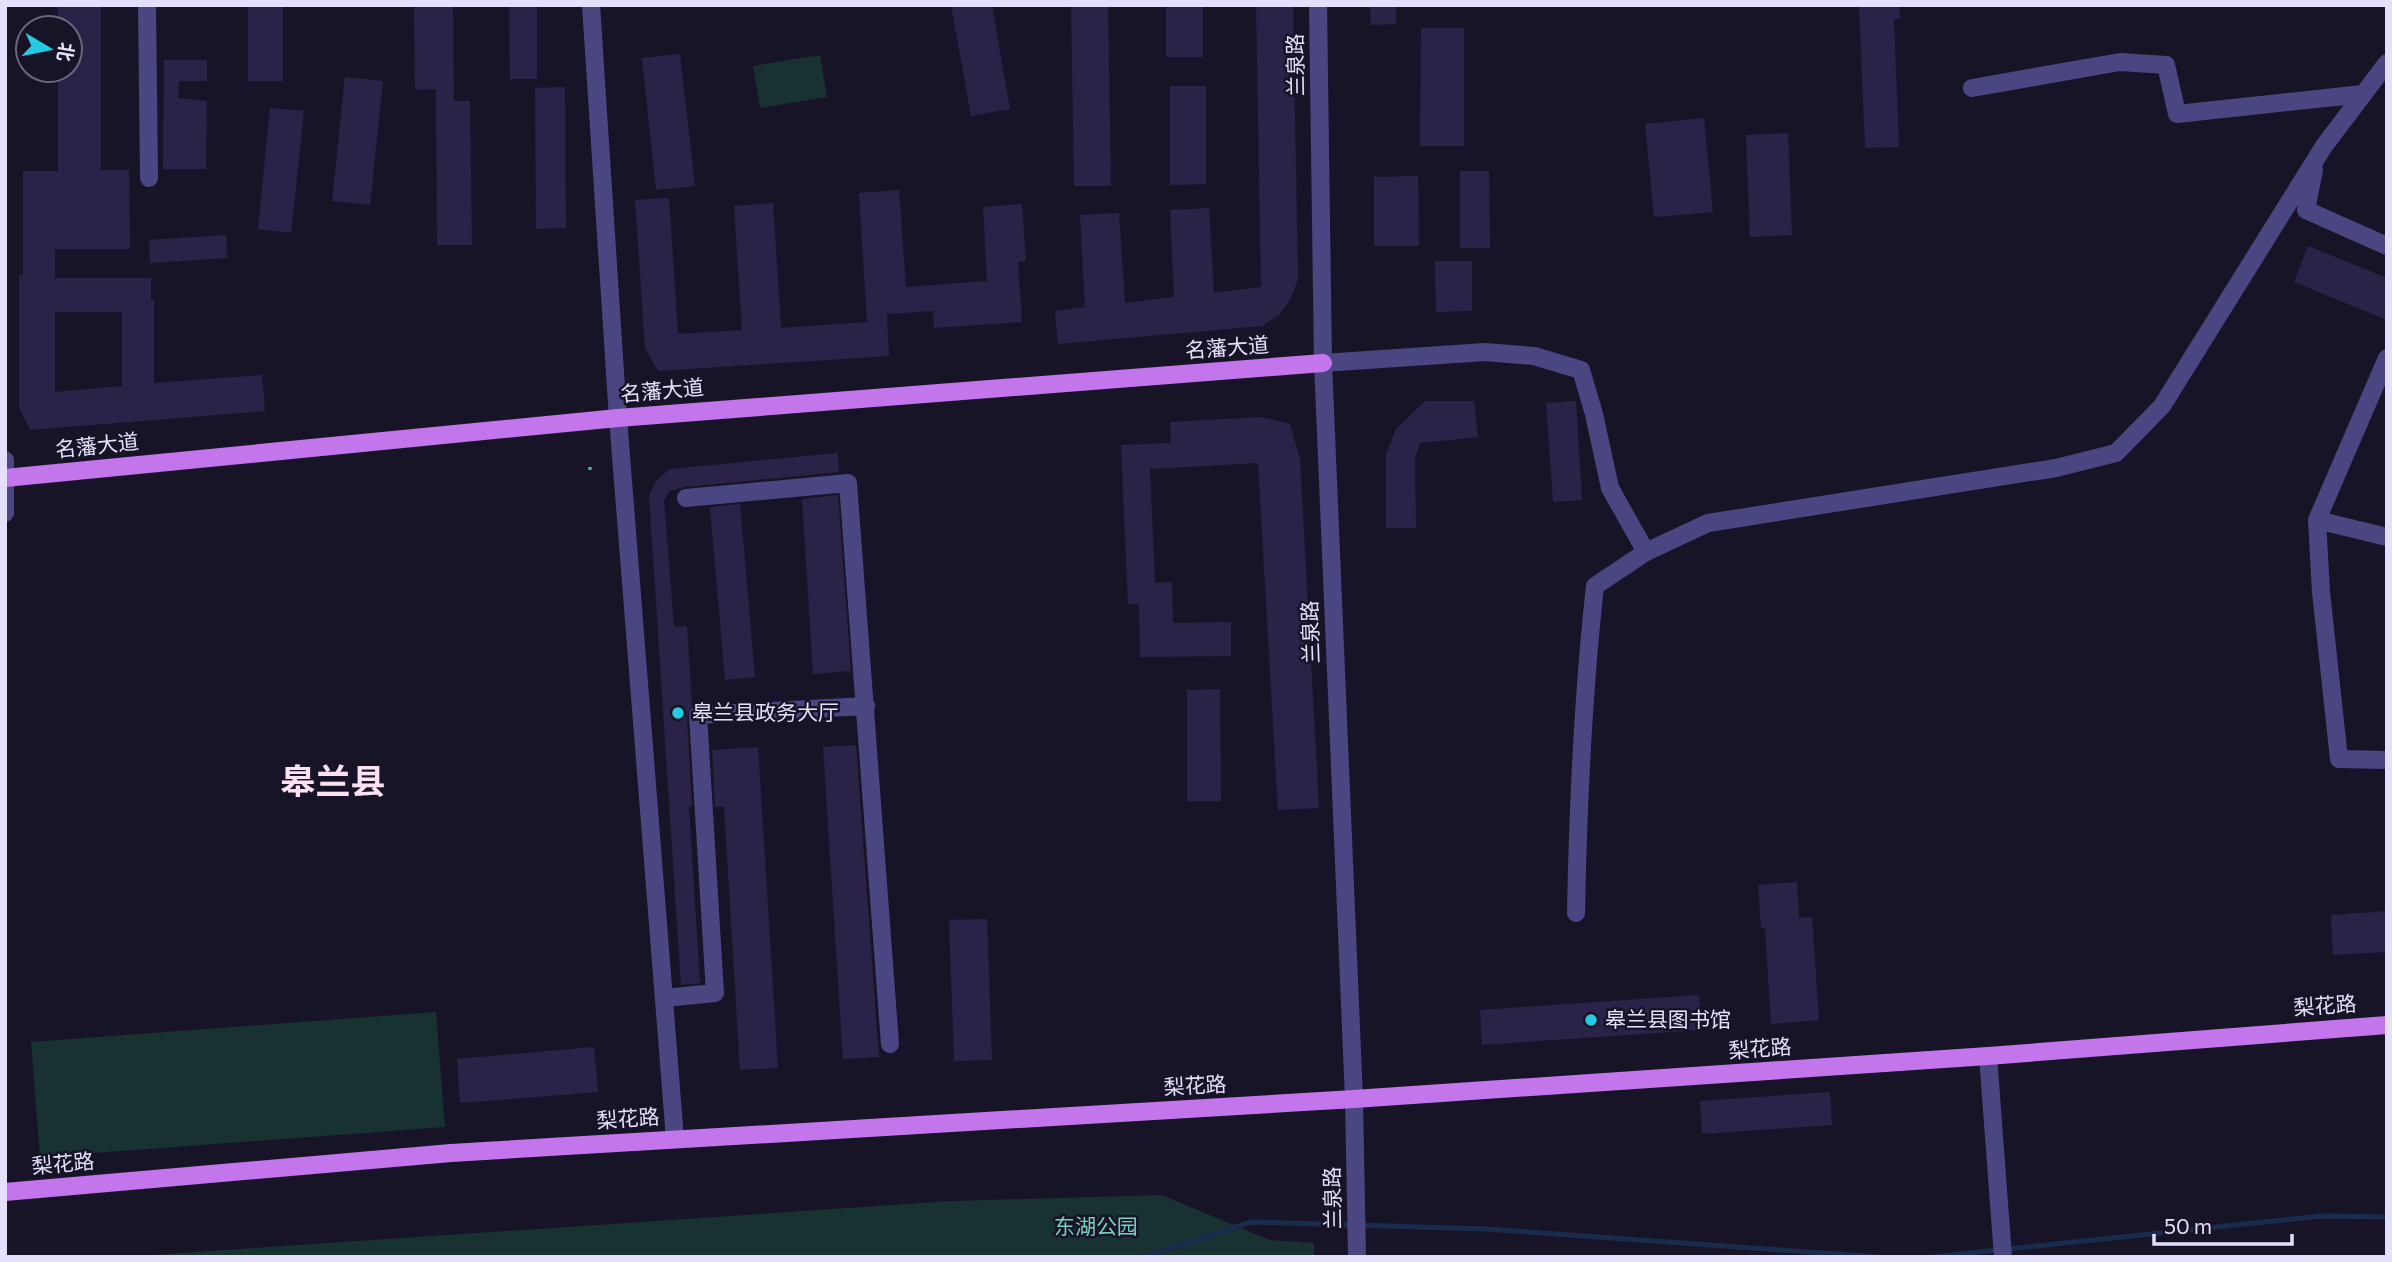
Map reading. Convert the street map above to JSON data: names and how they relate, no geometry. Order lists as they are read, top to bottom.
{
  "streets": {
    "main road": ["名藩大道", "梨花路"],
    "street": ["兰泉路"]
  },
  "crossings": [
    ["兰泉路", "名藩大道"],
    ["兰泉路", "梨花路"]
  ],
  "districts": ["皋兰县"],
  "parks": ["东湖公园"],
  "places": ["皋兰县政务大厅", "皋兰县图书馆"],
  "scale_bar": "50 m",
  "north": "right"
}
